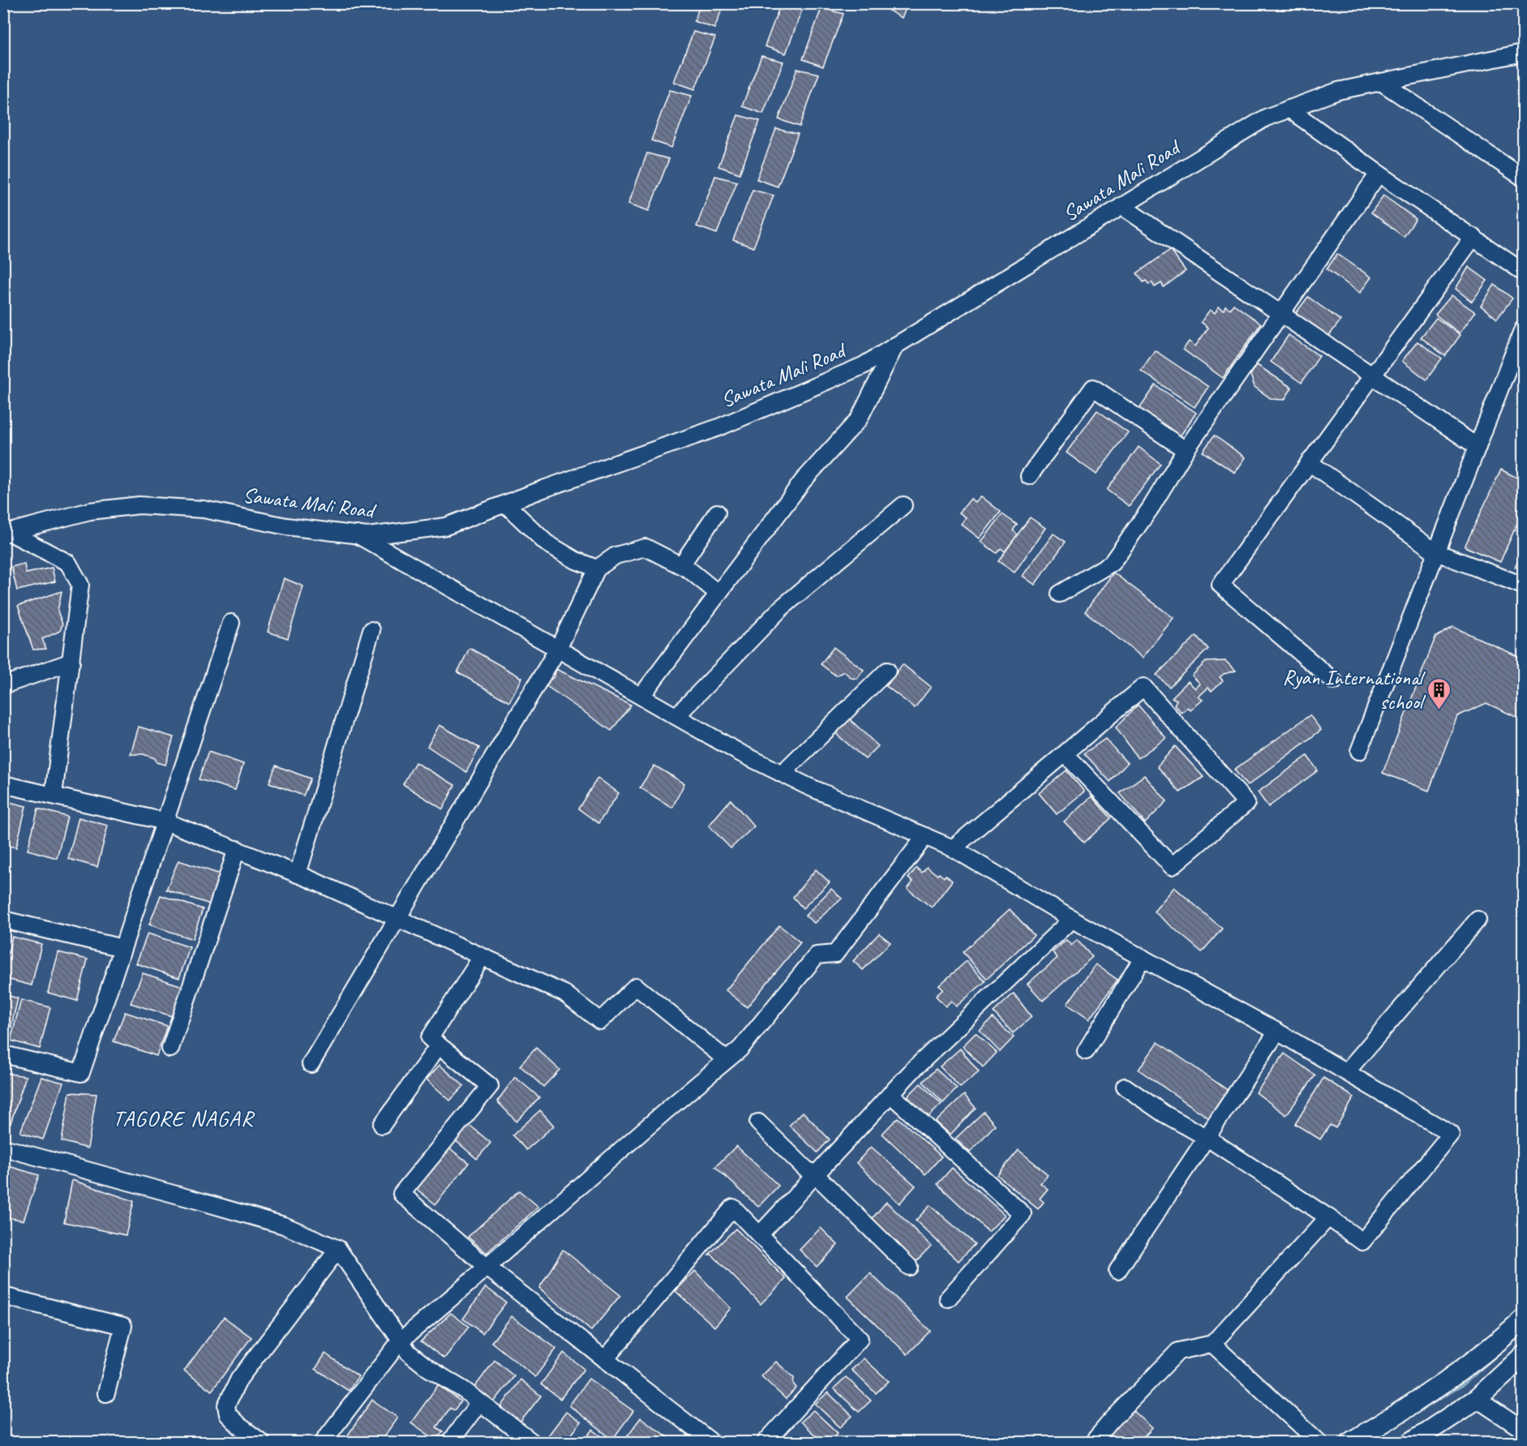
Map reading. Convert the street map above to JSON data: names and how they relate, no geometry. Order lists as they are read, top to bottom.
{
  "streets": {
    "street": ["Sawata Mali Road"]
  },
  "districts": ["TAGORE NAGAR"],
  "places": {
    "building": ["Ryan International school"]
  }
}
